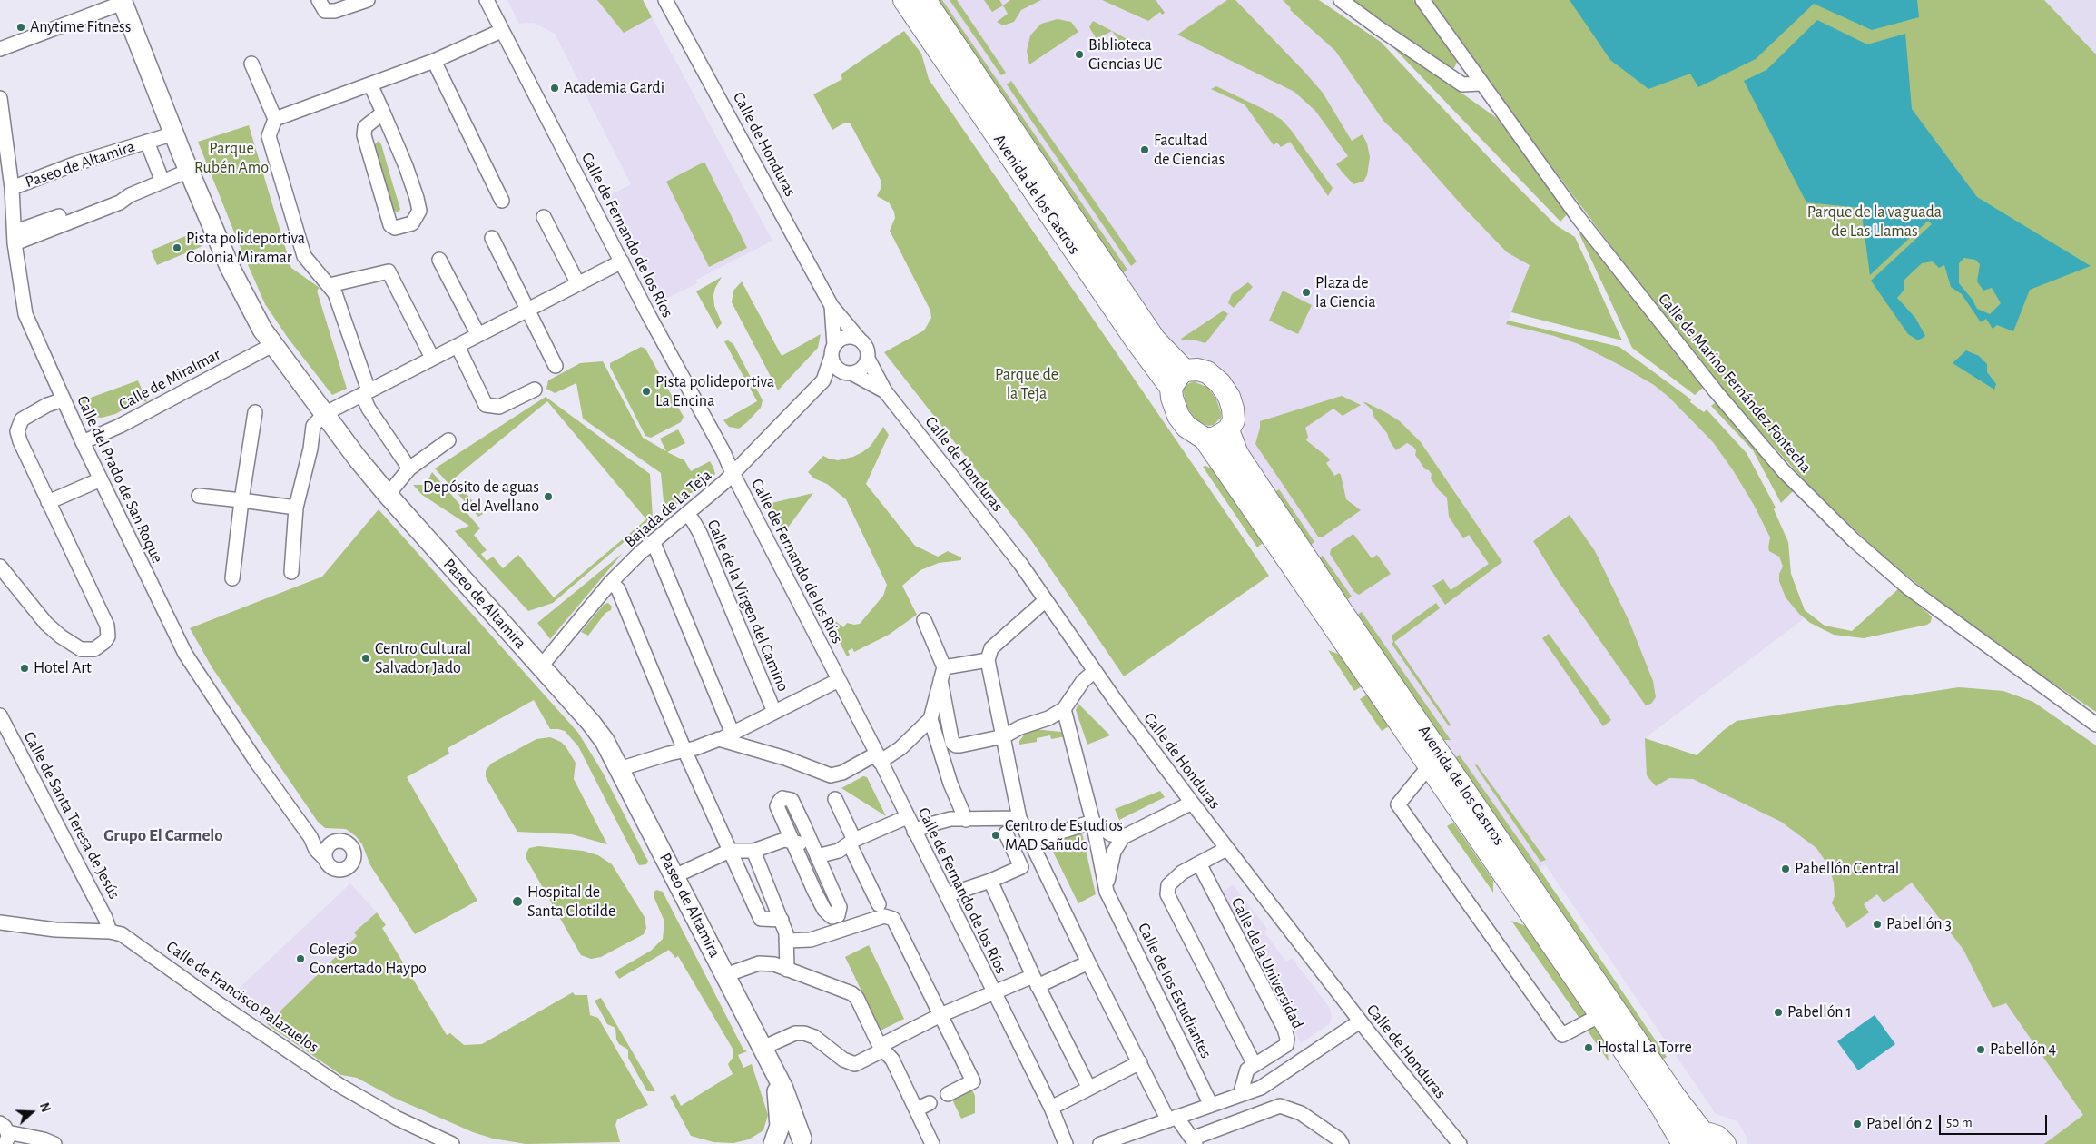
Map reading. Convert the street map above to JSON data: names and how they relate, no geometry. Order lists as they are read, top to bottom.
{
  "streets": {
    "main road": ["Paseo de Altamira", "Avenida de los Castros"],
    "street": [
      "Calle de Honduras",
      "Calle de Fernando de los Ríos",
      "Calle de Miralmar",
      "Calle de Marino Fernández Fontecha",
      "Calle del Prado de San Roque",
      "Bajada de La Teja",
      "Calle de la Virgen del Camino",
      "Calle de Santa Teresa de Jesús",
      "Calle de la Universidad",
      "Calle de los Estudiantes",
      "Calle de Francisco Palazuelos"
    ]
  },
  "crossings": [
    ["Calle de Honduras", "Bajada de La Teja"],
    ["Paseo de Altamira", "Calle de Miralmar"],
    ["Paseo de Altamira", "Calle del Prado de San Roque"],
    ["Paseo de Altamira", "Bajada de La Teja"],
    ["Paseo de Altamira", "Calle de la Virgen del Camino"],
    ["Calle de Fernando de los Ríos", "Bajada de La Teja"],
    ["Calle de Fernando de los Ríos", "Calle de la Virgen del Camino"],
    ["Calle de Miralmar", "Calle del Prado de San Roque"],
    ["Bajada de La Teja", "Calle de la Virgen del Camino"],
    ["Calle de Santa Teresa de Jesús", "Calle de Francisco Palazuelos"]
  ],
  "districts": ["Grupo El Carmelo"],
  "parks": ["Parque Rubén Amo", "Parque de la vaguada de Las Llamas", "Parque de la Teja"],
  "places": [
    "Anytime Fitness",
    "Biblioteca Ciencias UC",
    "Academia Gardi",
    "Facultad de Ciencias",
    "Pista polideportiva Colonia Miramar",
    "Plaza de la Ciencia",
    "Pista polideportiva La Encina",
    "Depósito de aguas del Avellano",
    "Centro Cultural Salvador Jado",
    "Hotel Art",
    "Centro de Estudios MAD Sañudo",
    "Pabellón Central",
    "Hospital de Santa Clotilde",
    "Pabellón 3",
    "Colegio Concertado Haypo",
    "Pabellón 1",
    "Hostal La Torre",
    "Pabellón 4",
    "Pabellón 2"
  ],
  "scale_bar": "50 m",
  "north": "right"
}
